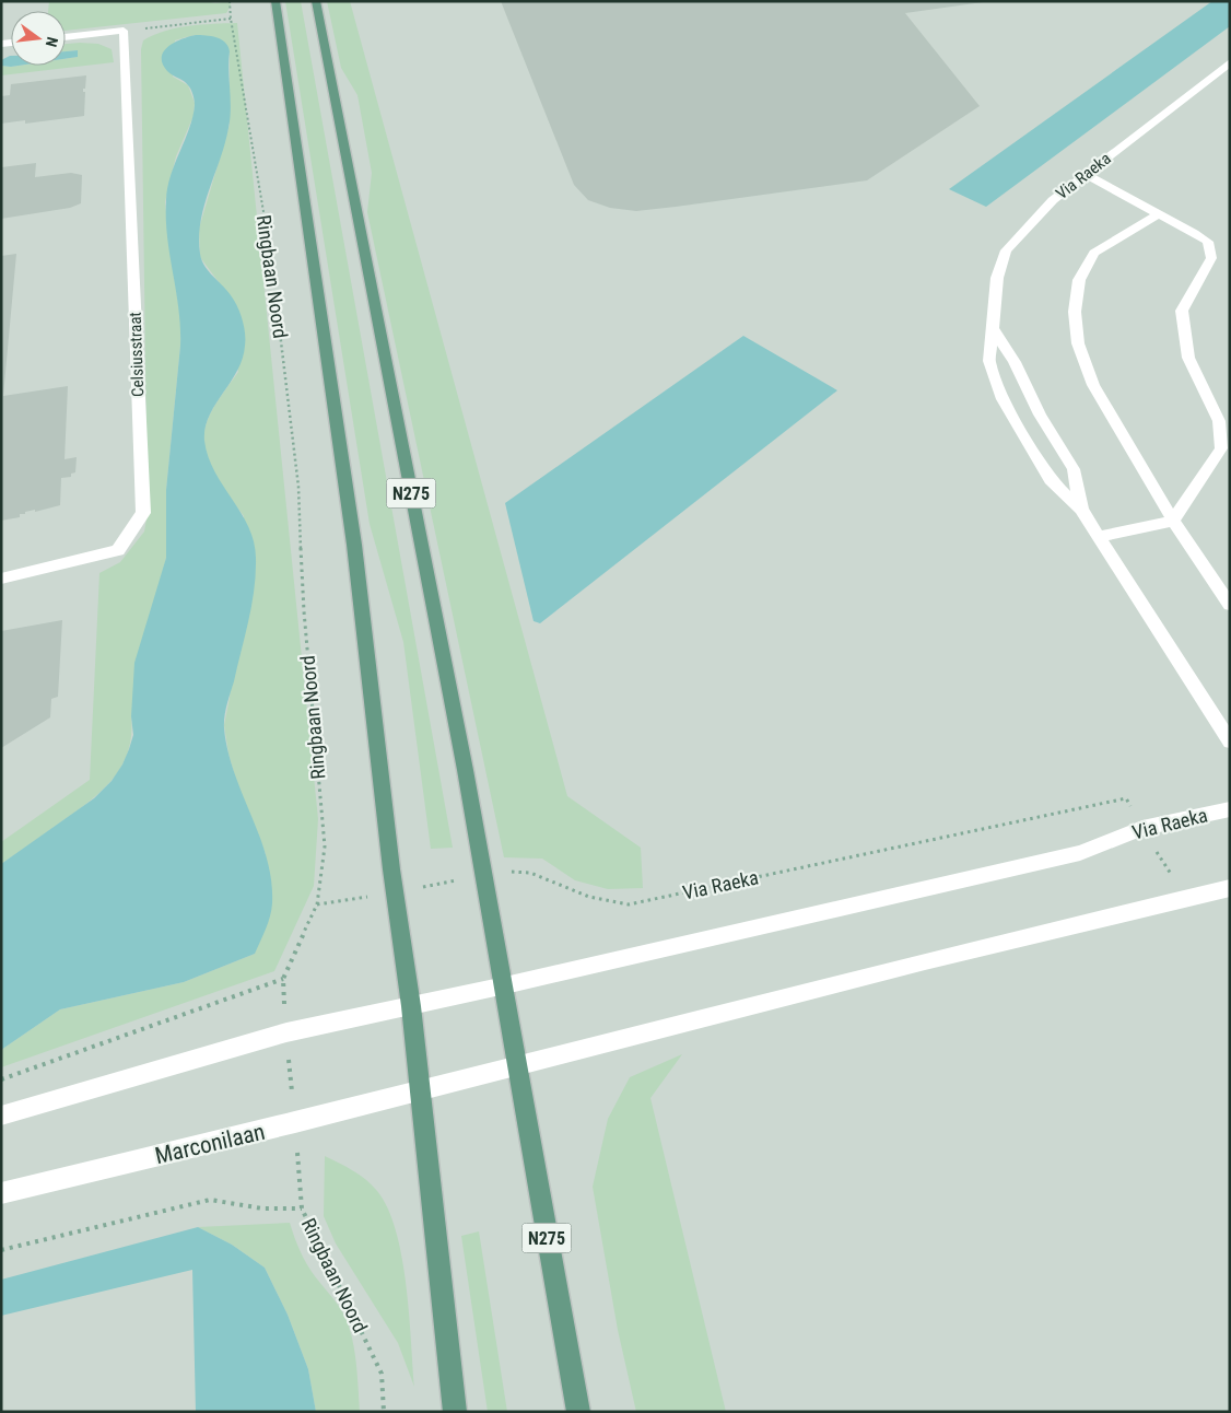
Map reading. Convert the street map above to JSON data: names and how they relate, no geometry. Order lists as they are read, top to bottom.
{
  "streets": {
    "main road": ["N275"],
    "street": ["Via Raeka", "Celsiusstraat", "Marconilaan"],
    "path": ["Ringbaan Noord"]
  },
  "crossings": [
    ["Via Raeka", "Ringbaan Noord"],
    ["Via Raeka", "N275"],
    ["Ringbaan Noord", "Marconilaan"],
    ["N275", "Marconilaan"]
  ],
  "north": "right"
}
